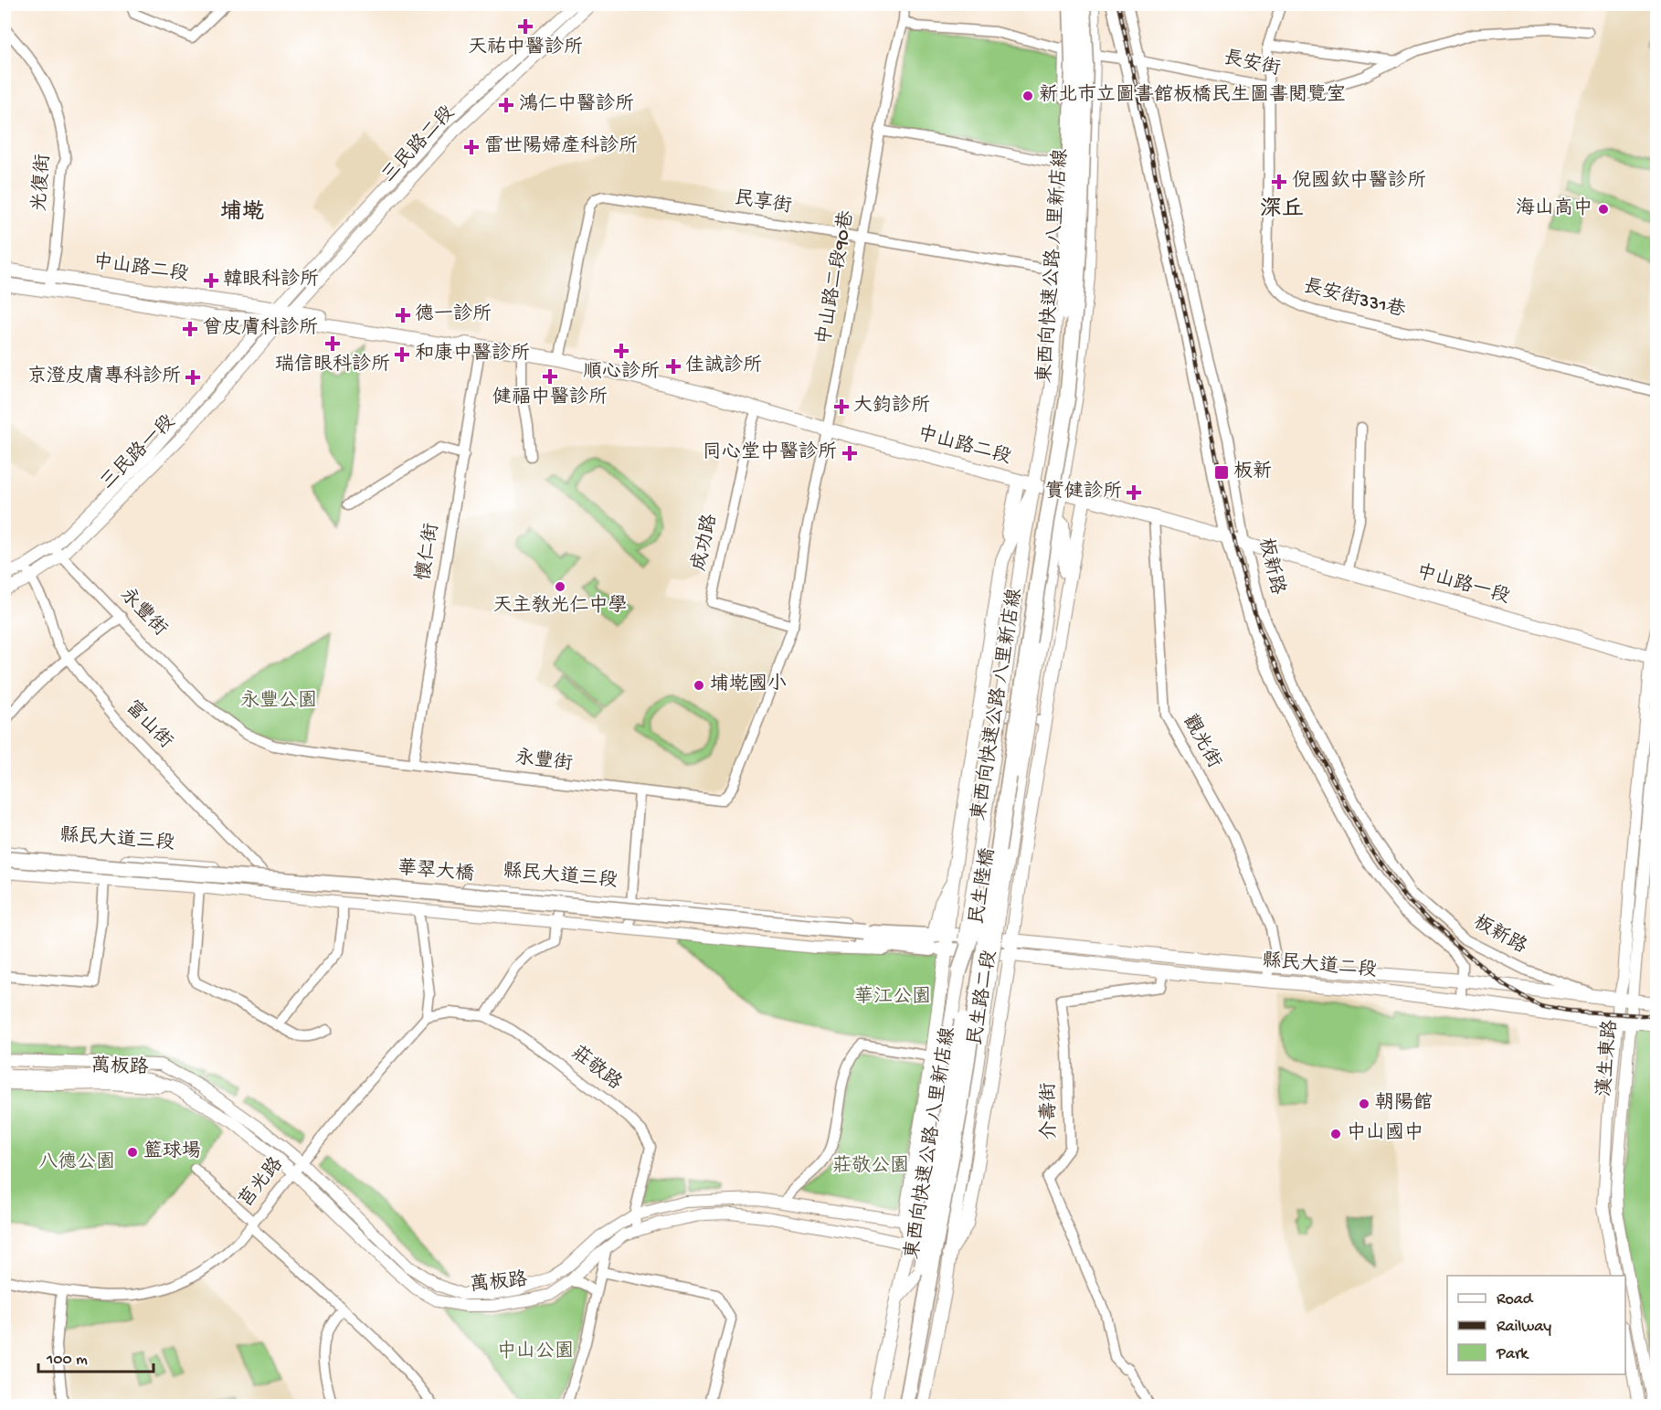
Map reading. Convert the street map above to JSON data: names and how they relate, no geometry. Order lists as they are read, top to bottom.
{
  "streets": {
    "highway": ["東西向快速公路 八里新店線", "華翠大橋"],
    "main road": [
      "中山路二段",
      "中山路一段",
      "縣民大道三段",
      "民生陸橋",
      "縣民大道二段",
      "民生路二段"
    ],
    "street": [
      "長安街",
      "三民路二段",
      "光復街",
      "民享街",
      "中山路二段90巷",
      "長安街331巷",
      "三民路一段",
      "成功路",
      "懷仁街",
      "板新路",
      "永豐街",
      "富山街",
      "觀光街",
      "漢生東路",
      "萬板路",
      "莊敬路",
      "介壽街",
      "莒光路"
    ]
  },
  "crossings": [
    ["長安街", "中山路二段90巷"],
    ["長安街", "長安街331巷"],
    ["長安街", "板新路"],
    ["三民路二段", "中山路二段"],
    ["三民路二段", "三民路一段"],
    ["光復街", "中山路二段"],
    ["民享街", "中山路二段"],
    ["民享街", "中山路二段90巷"],
    ["中山路二段", "中山路二段90巷"],
    ["中山路二段", "三民路一段"],
    ["中山路二段", "成功路"],
    ["中山路二段", "懷仁街"],
    ["中山路二段", "板新路"],
    ["中山路二段", "中山路一段"],
    ["中山路二段", "永豐街"],
    ["中山路二段", "觀光街"],
    ["中山路二段", "民生陸橋"],
    ["中山路二段", "民生路二段"],
    ["中山路二段90巷", "永豐街"],
    ["三民路一段", "永豐街"],
    ["三民路一段", "富山街"],
    ["成功路", "永豐街"],
    ["懷仁街", "永豐街"],
    ["板新路", "縣民大道二段"],
    ["中山路一段", "漢生東路"],
    ["富山街", "縣民大道三段"],
    ["觀光街", "縣民大道二段"],
    ["縣民大道三段", "華翠大橋"],
    ["縣民大道三段", "縣民大道二段"],
    ["民生陸橋", "民生路二段"],
    ["民生陸橋", "萬板路"],
    ["縣民大道二段", "民生路二段"],
    ["縣民大道二段", "漢生東路"],
    ["縣民大道二段", "介壽街"],
    ["民生路二段", "萬板路"],
    ["萬板路", "莊敬路"],
    ["萬板路", "莒光路"],
    ["莊敬路", "莒光路"]
  ],
  "districts": ["深丘", "埔墘"],
  "parks": [
    "永豐公園",
    "華江公園",
    "八德公園",
    "莊敬公園",
    "中山公園"
  ],
  "places": {
    "health": [
      "天祐中醫診所",
      "鴻仁中醫診所",
      "雷世陽婦產科診所",
      "倪國欽中醫診所",
      "韓眼科診所",
      "德一診所",
      "曾皮膚科診所",
      "瑞信眼科診所",
      "順心診所",
      "和康中醫診所",
      "佳誠診所",
      "健福中醫診所",
      "京澄皮膚專科診所",
      "大鈞診所",
      "同心堂中醫診所",
      "實健診所"
    ],
    "other": [
      "新北市立圖書館板橋民生圖書閱覽室",
      "海山高中",
      "天主教光仁中學",
      "埔墘國小",
      "朝陽館",
      "中山國中",
      "籃球場"
    ],
    "transit": ["板新"]
  },
  "legend": ["Road", "Railway", "Park"],
  "scale_bar": "100 m"
}
